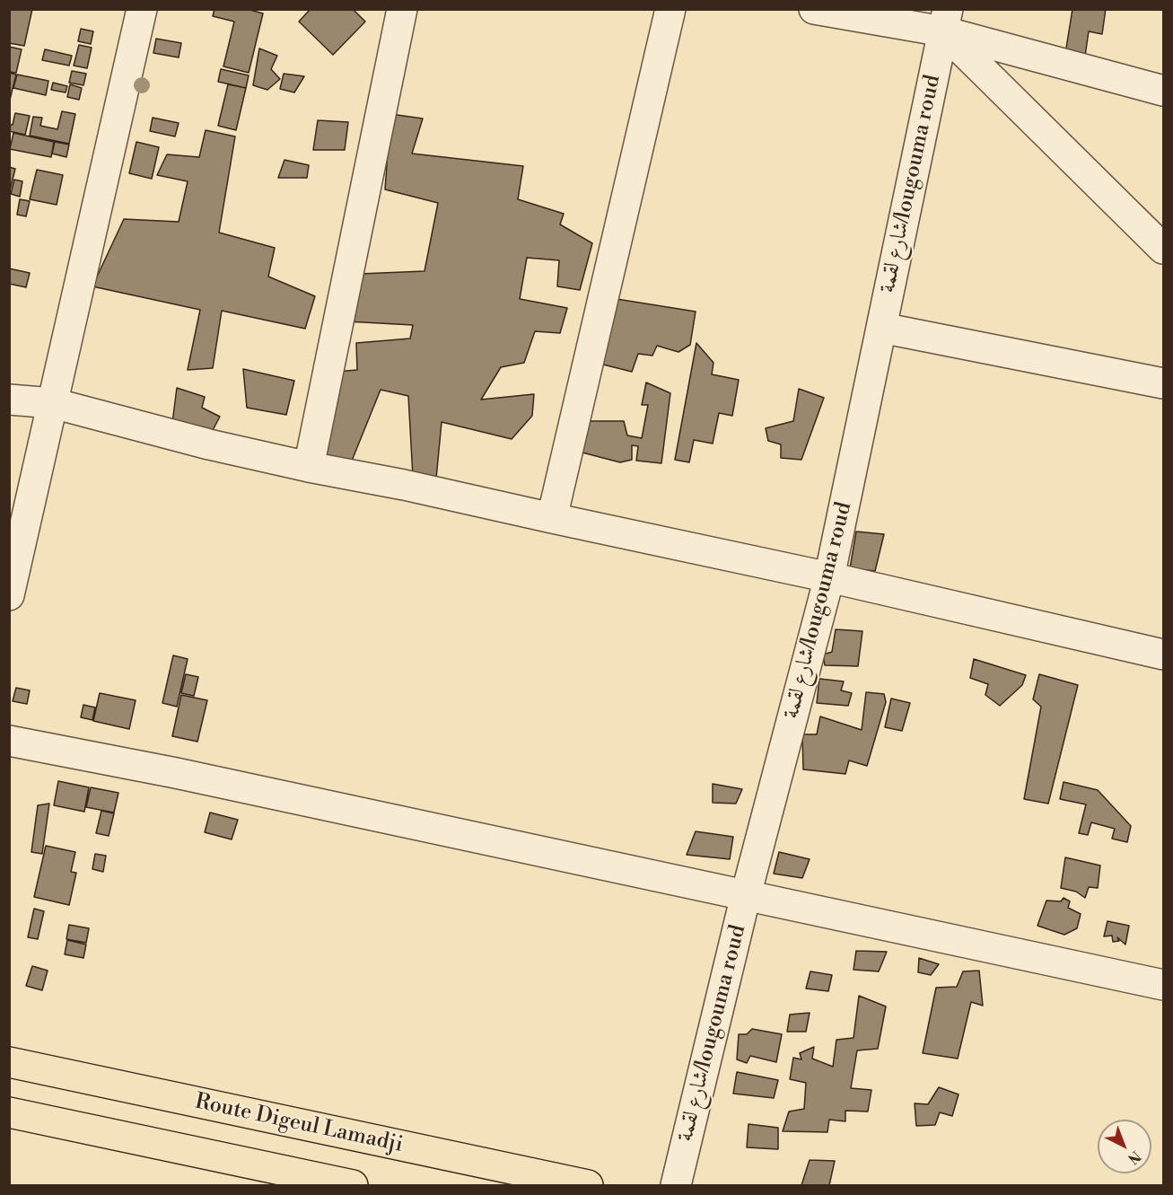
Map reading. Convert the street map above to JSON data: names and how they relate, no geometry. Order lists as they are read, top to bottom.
{
  "streets": {
    "main road": ["Route Digeul Lamadji"],
    "street": ["شارع لقمة/lougouma roud"]
  },
  "north": "bottom right"
}
